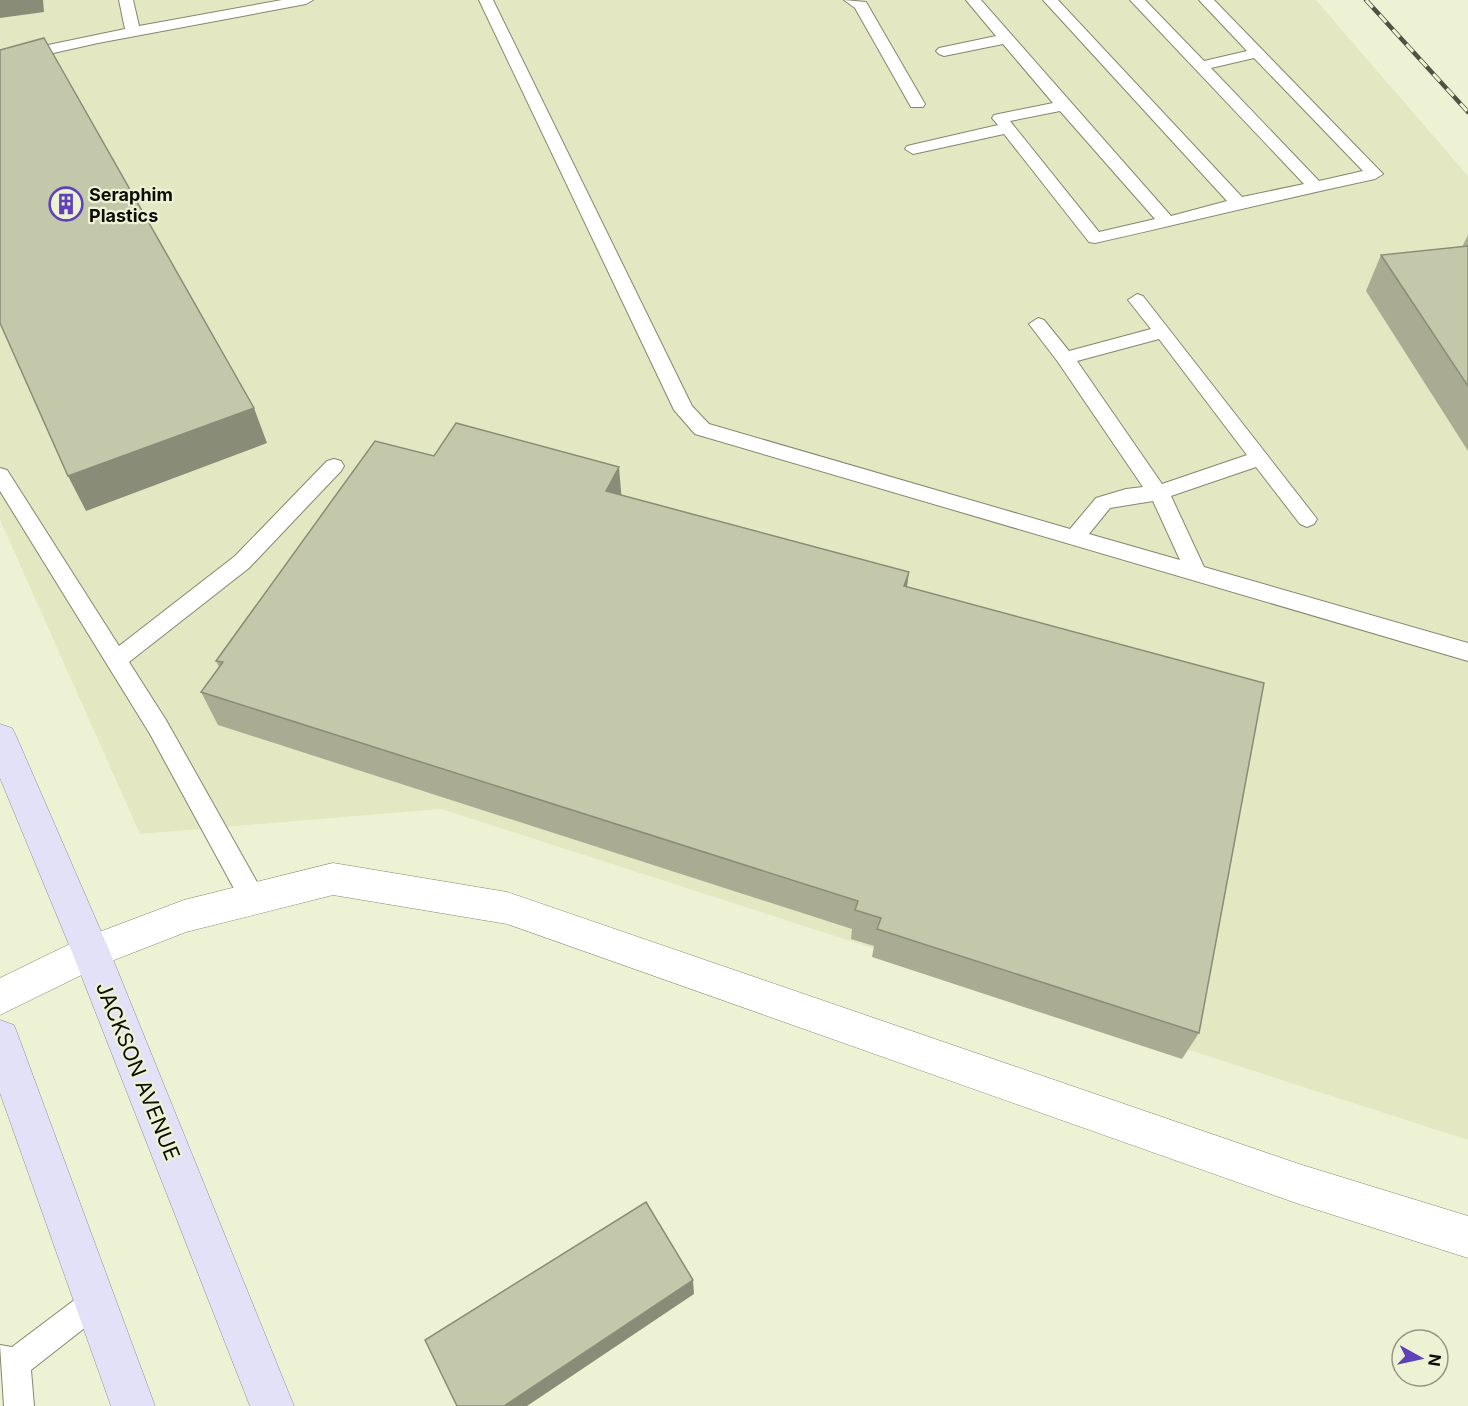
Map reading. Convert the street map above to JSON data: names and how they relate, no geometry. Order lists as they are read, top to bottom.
{
  "streets": {
    "main road": ["JACKSON AVENUE"]
  },
  "places": {
    "building": ["Seraphim Plastics"]
  },
  "north": "right"
}
